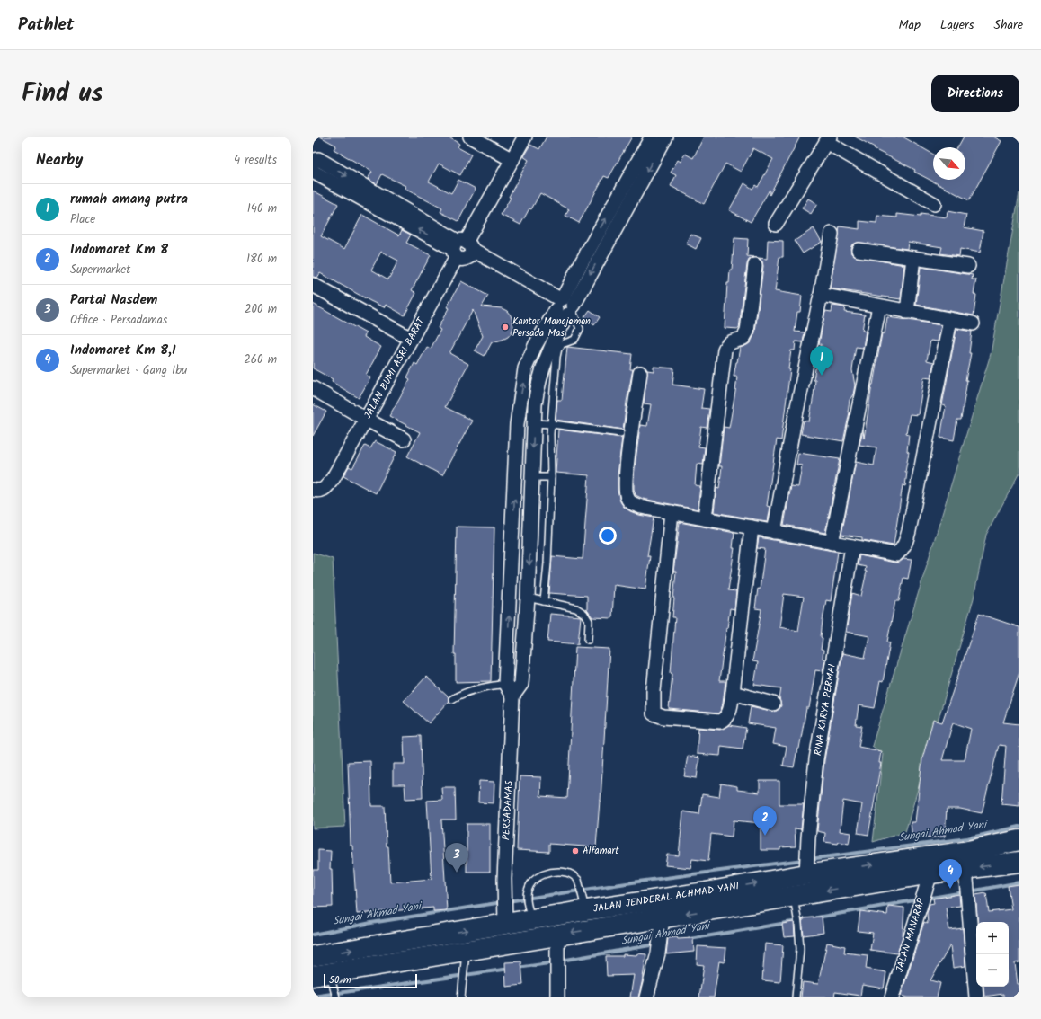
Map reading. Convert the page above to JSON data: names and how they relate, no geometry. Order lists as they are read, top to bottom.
{
  "streets": {
    "highway": ["JALAN JENDERAL ACHMAD YANI"],
    "street": [
      "JALAN BUMI ASRI BARAT",
      "RINA KARYA PERMAI",
      "PERSADAMAS",
      "JALAN MANARAP"
    ]
  },
  "crossings": [
    ["RINA KARYA PERMAI", "JALAN JENDERAL ACHMAD YANI"],
    ["PERSADAMAS", "JALAN JENDERAL ACHMAD YANI"],
    ["JALAN JENDERAL ACHMAD YANI", "JALAN MANARAP"]
  ],
  "water": ["Sungai Ahmad Yani"],
  "places": ["Kantor Manajemen Persada Mas", "Alfamart"],
  "scale_bar": "50 m",
  "north": "bottom right",
  "page": {
    "header": "Pathlet",
    "nav": ["Map", "Layers", "Share"],
    "title": "Find us",
    "buttons": "Directions",
    "heading": ["Nearby", "4 results"],
    "list": [
      {
        "mark": "1",
        "name": "rumah amang putra",
        "note": "Place",
        "value": "140 m"
      },
      {
        "mark": "2",
        "name": "Indomaret Km 8",
        "note": "Supermarket",
        "value": "180 m"
      },
      {
        "mark": "3",
        "name": "Partai Nasdem",
        "note": "Office · Persadamas",
        "value": "200 m"
      },
      {
        "mark": "4",
        "name": "Indomaret Km 8,1",
        "note": "Supermarket · Gang Ibu",
        "value": "260 m"
      }
    ],
    "pins": [
      "1",
      "2",
      "3",
      "4"
    ],
    "map_buttons": ["+", "−"],
    "scale": "50 m"
  }
}
